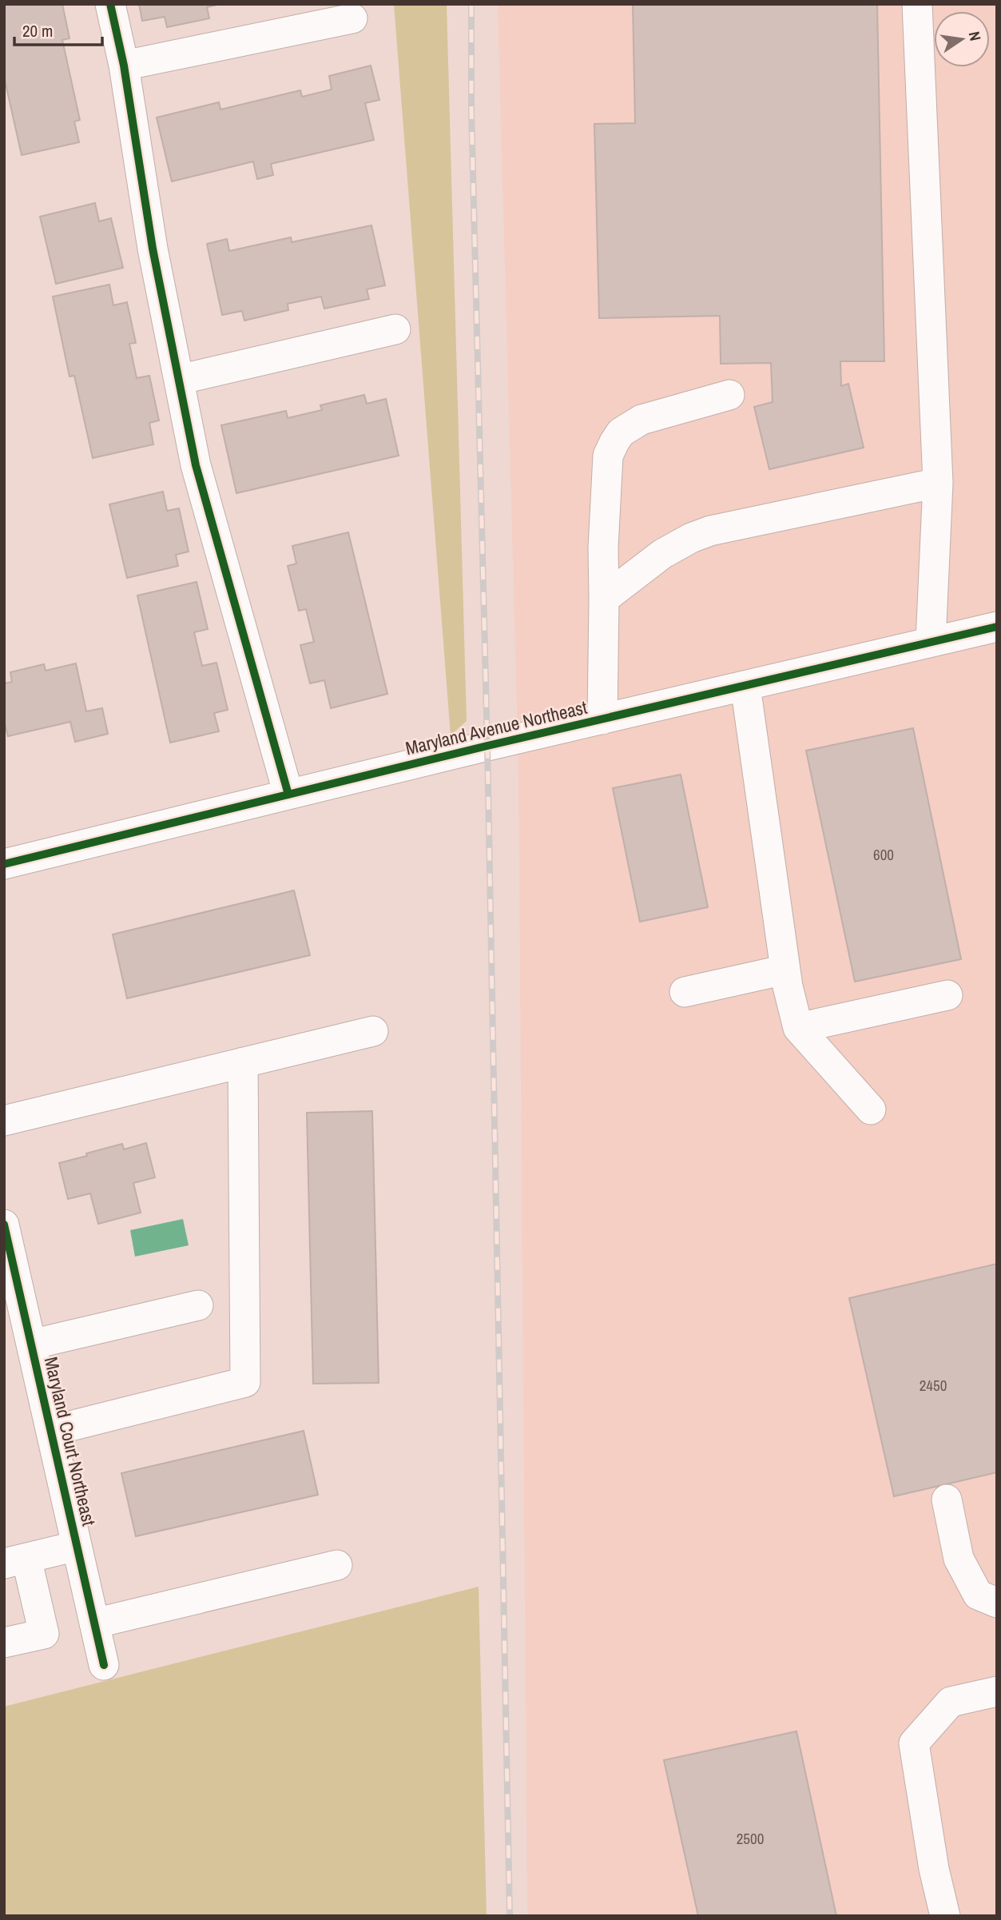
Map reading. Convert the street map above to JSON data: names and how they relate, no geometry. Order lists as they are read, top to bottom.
{
  "streets": {
    "street": ["Maryland Avenue Northeast", "Maryland Court Northeast"]
  },
  "house_numbers": ["600", "2450", "2500"],
  "scale_bar": "20 m",
  "north": "right"
}
